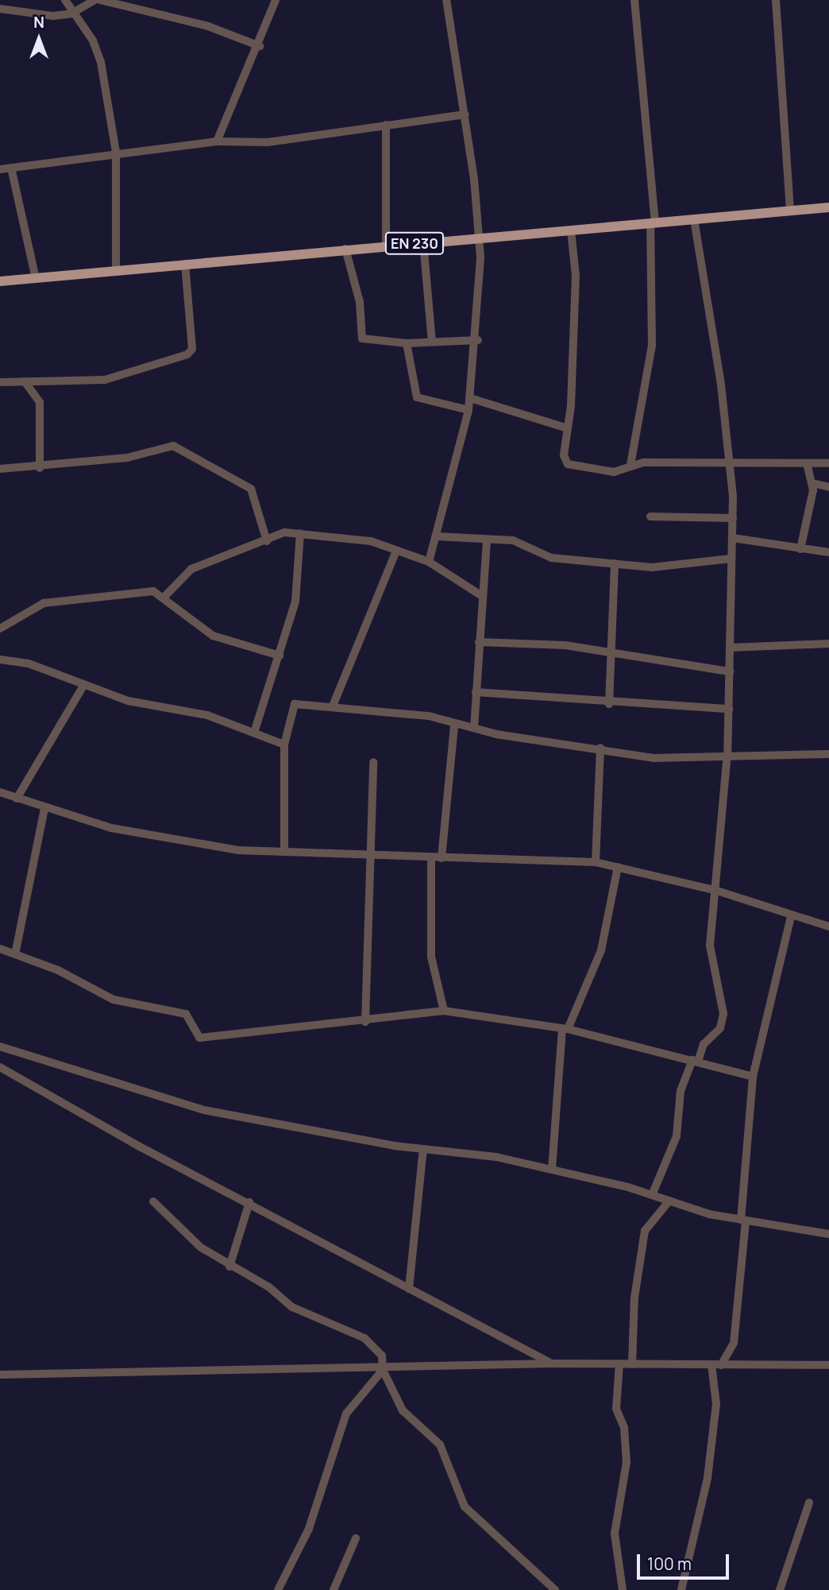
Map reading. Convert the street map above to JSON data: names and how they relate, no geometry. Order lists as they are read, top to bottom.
{
  "streets": {
    "main road": ["EN 230"]
  },
  "scale_bar": "100 m",
  "north": "top"
}
